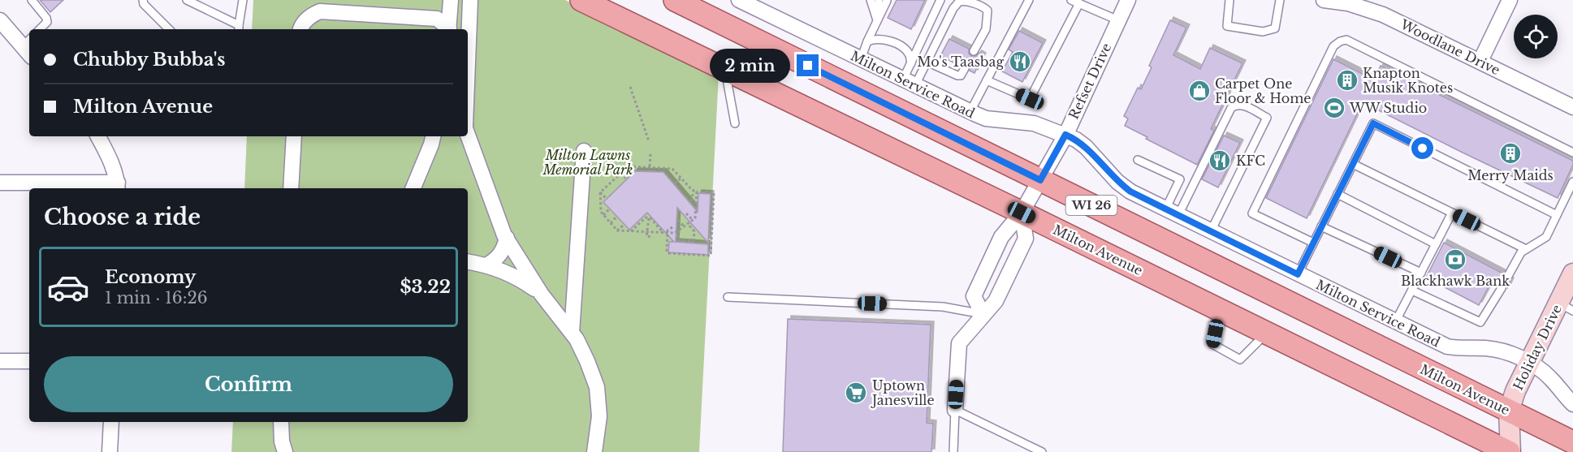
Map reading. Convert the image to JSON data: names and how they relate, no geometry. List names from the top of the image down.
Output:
{
  "streets": {
    "main road": ["WI 26", "Milton Avenue"],
    "street": [
      "Woodlane Drive",
      "Refset Drive",
      "Milton Service Road",
      "Holiday Drive"
    ]
  },
  "crossings": [
    ["Refset Drive", "Milton Service Road"],
    ["Refset Drive", "Milton Avenue"],
    ["Milton Service Road", "Holiday Drive"],
    ["Milton Avenue", "Holiday Drive"]
  ],
  "parks": ["Milton Lawns Memorial Park"],
  "places": {
    "restaurant": ["Mo's Taasbag", "KFC"],
    "building": ["Knapton Musik Knotes", "Merry Maids"],
    "shop": ["Carpet One Floor & Home"],
    "sports": ["WW Studio"],
    "bank": ["Blackhawk Bank"],
    "supermarket": ["Uptown Janesville"]
  },
  "page": {
    "banner": ["Chubby Bubba's", "Milton Avenue"],
    "bubble": "2 min",
    "heading": "Choose a ride",
    "list": [
      {
        "name": "Economy",
        "note": "1 min · 16:26",
        "value": "$3.22"
      }
    ],
    "buttons": "Confirm"
  }
}
